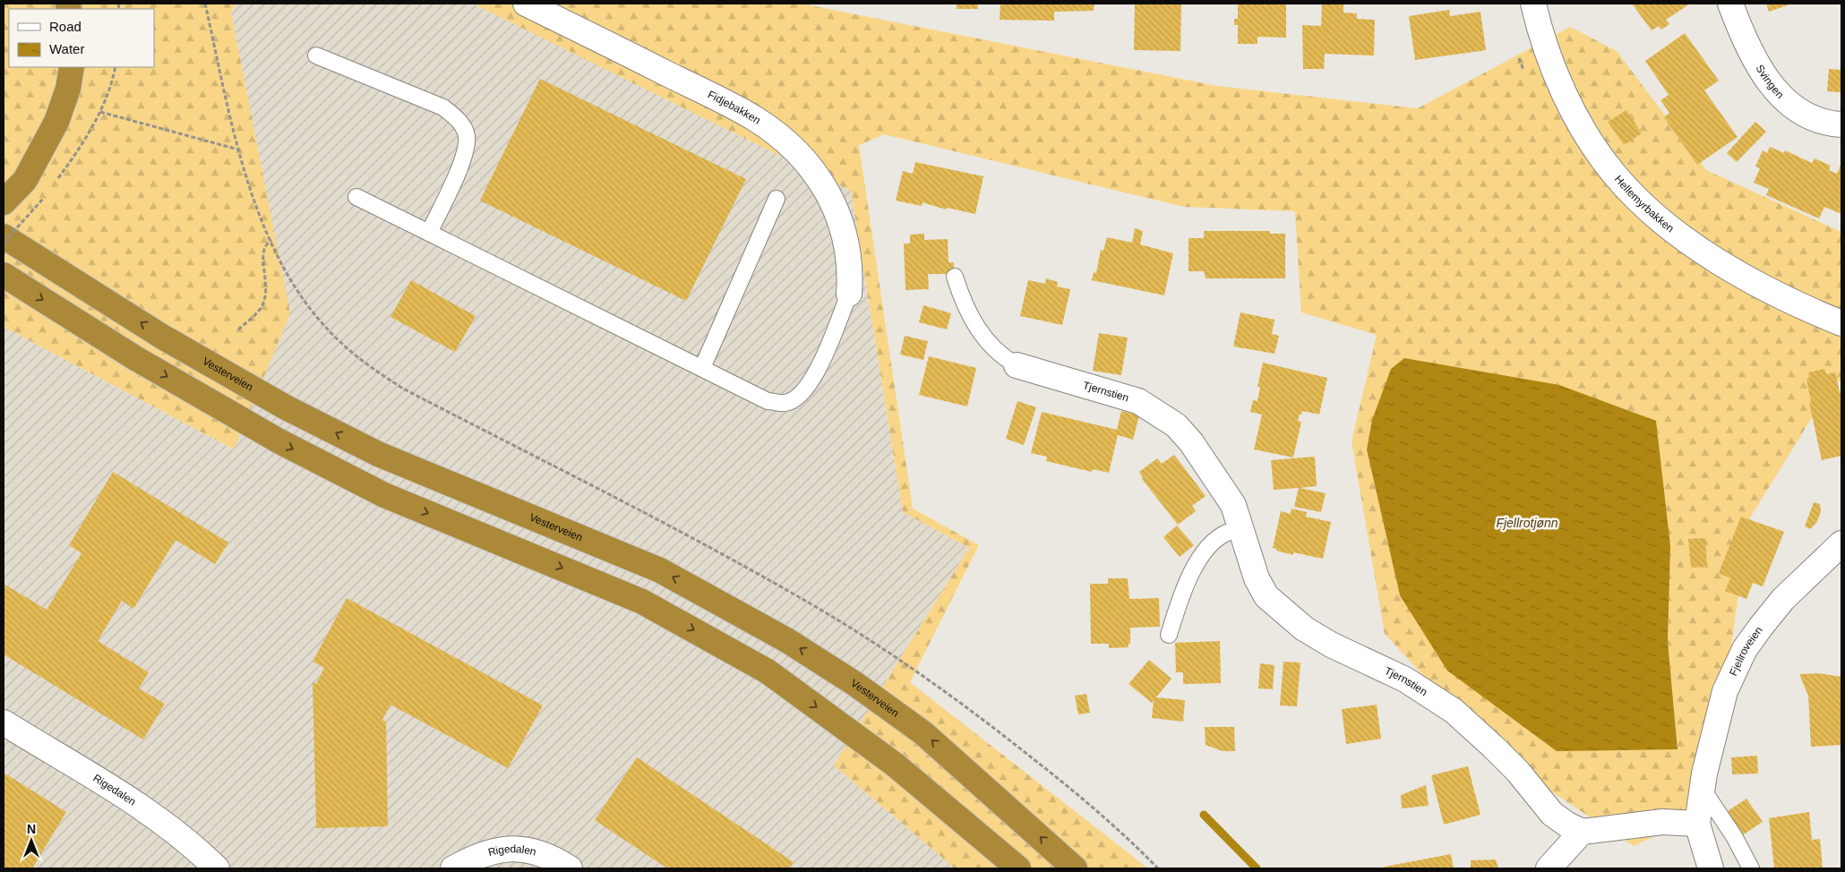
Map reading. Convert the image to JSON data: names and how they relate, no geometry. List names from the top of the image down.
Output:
{
  "streets": {
    "highway": ["Vesterveien"],
    "street": [
      "Svingen",
      "Fidjebakken",
      "Hellemyrbakken",
      "Tjernstien",
      "Fjellroveien",
      "Rigedalen"
    ]
  },
  "water": ["Fjellrotjønn"],
  "legend": ["Road", "Water"],
  "north": "top"
}
